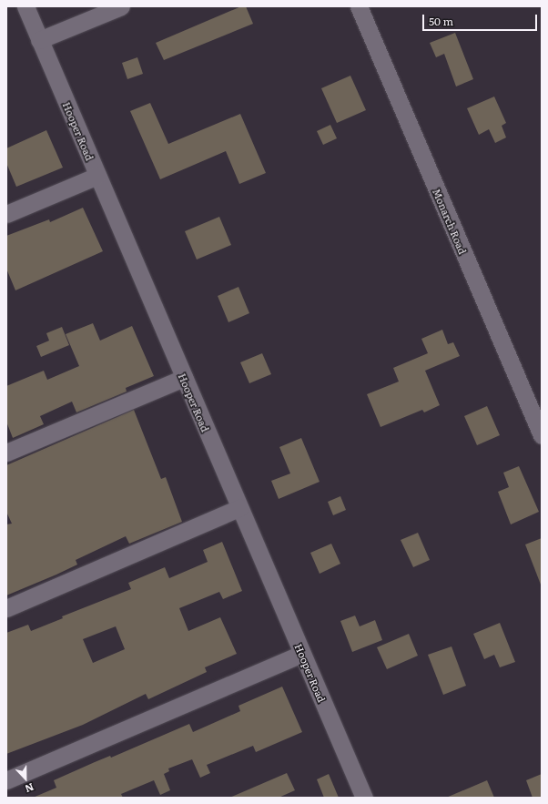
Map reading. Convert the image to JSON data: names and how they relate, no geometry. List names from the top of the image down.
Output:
{
  "streets": {
    "street": ["Hooper Road", "Monarch Road"]
  },
  "scale_bar": "50 m",
  "north": "bottom"
}
